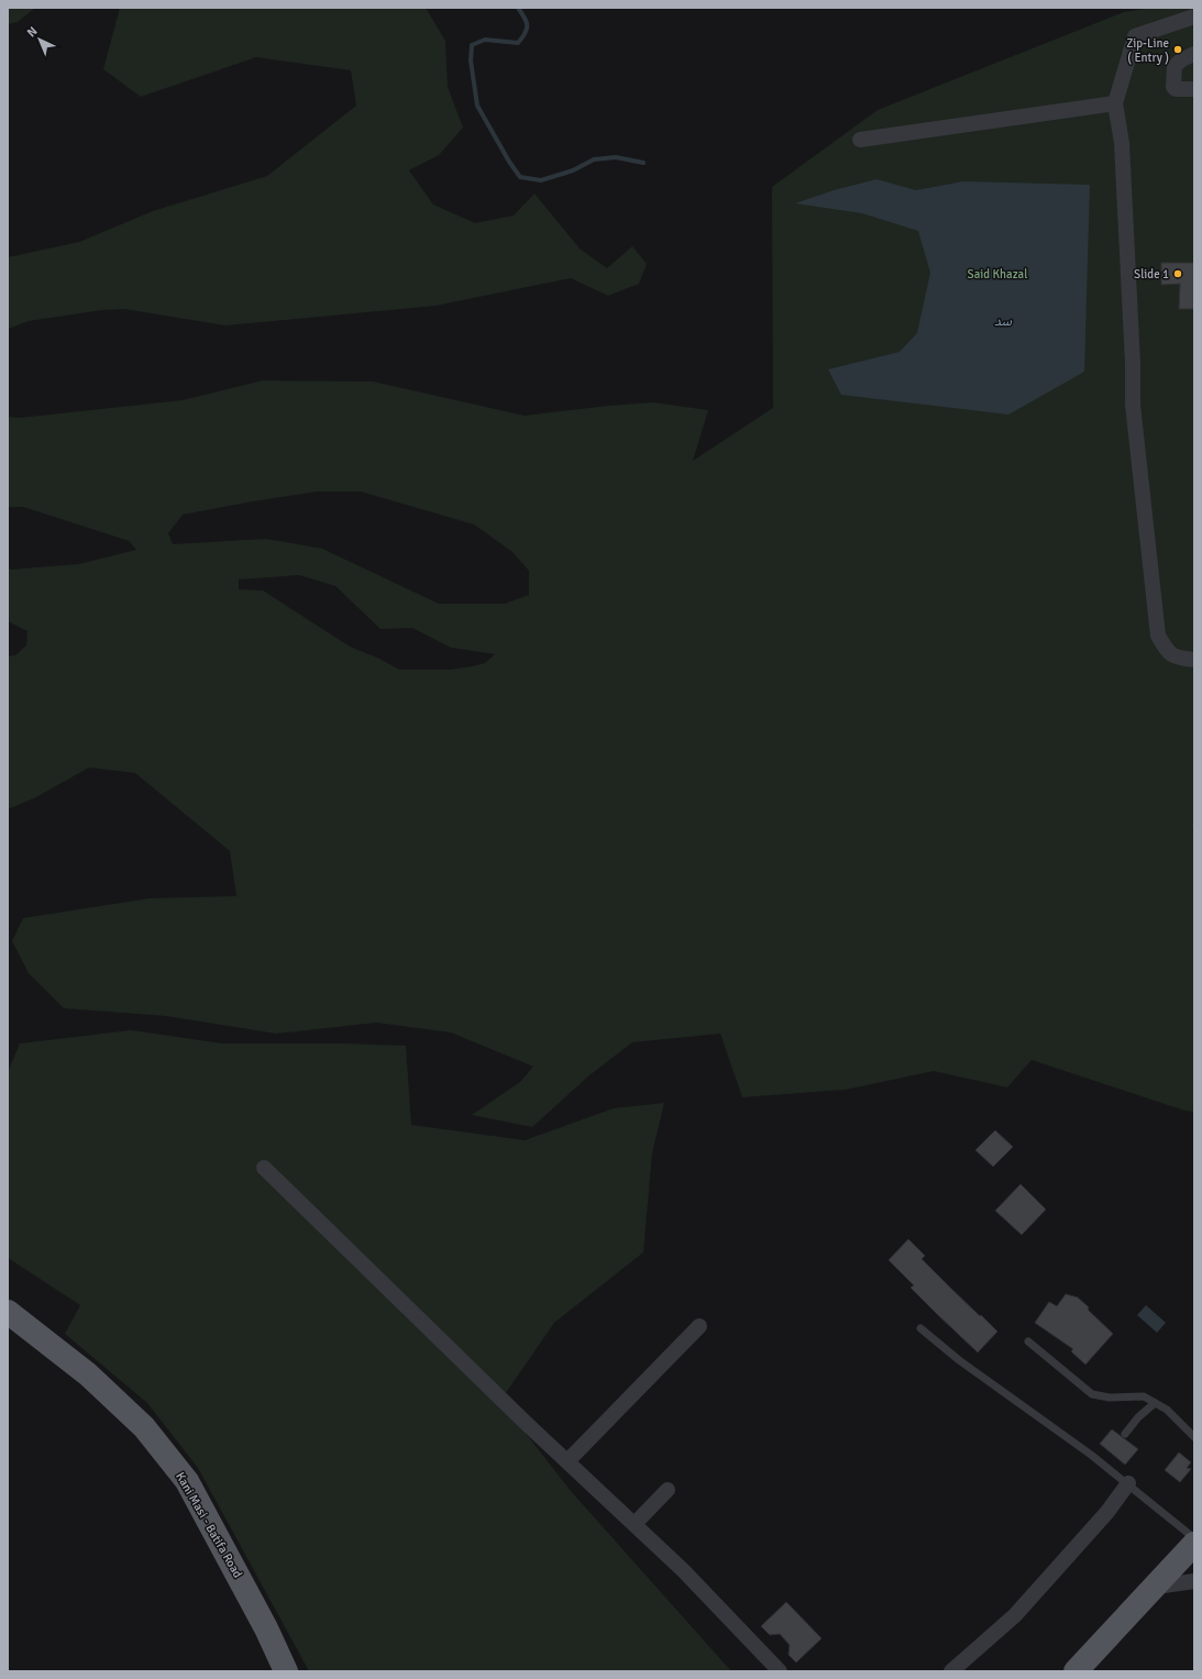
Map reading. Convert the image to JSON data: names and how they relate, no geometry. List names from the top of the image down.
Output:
{
  "streets": {
    "main road": ["Kani Masi - Batifa Road"]
  },
  "water": ["سد"],
  "parks": ["Said Khazal"],
  "places": ["Zip-Line ( Entry )", "Slide 1"],
  "north": "top left"
}
